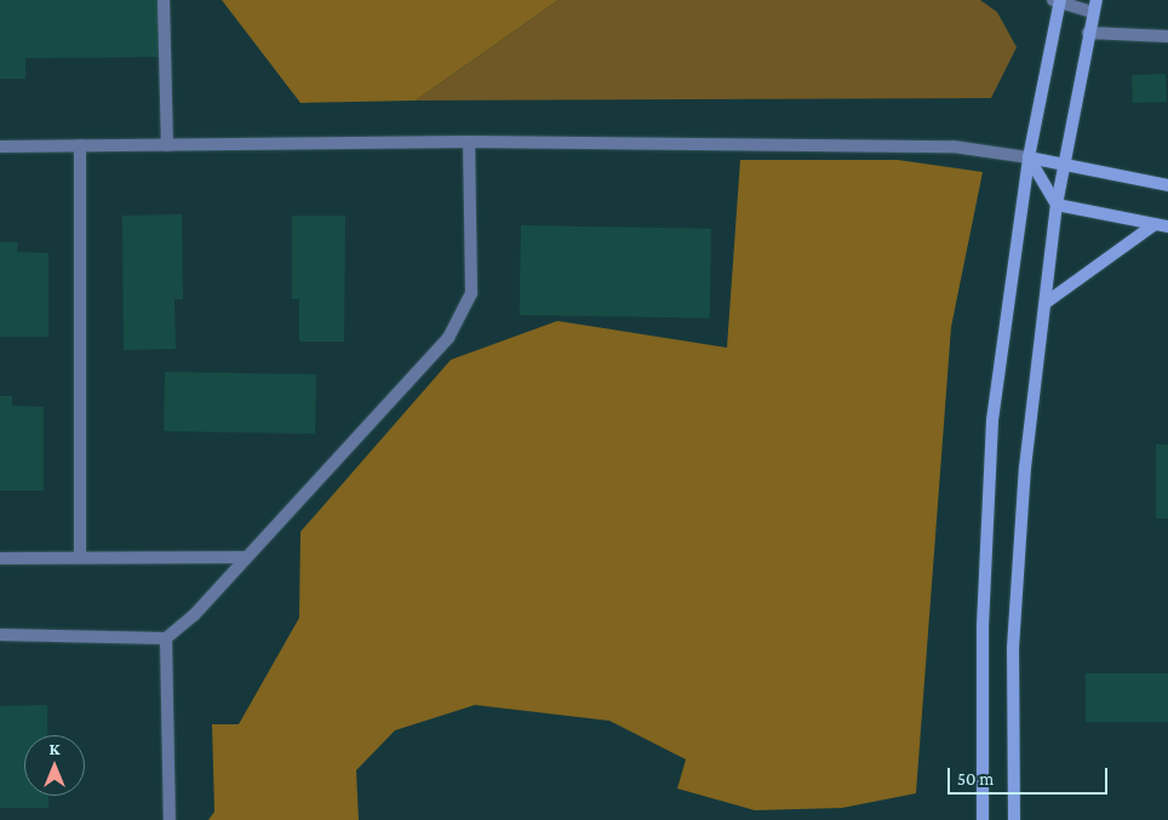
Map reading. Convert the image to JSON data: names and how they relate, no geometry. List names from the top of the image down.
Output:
{
  "scale_bar": "50 m",
  "north": "top"
}
